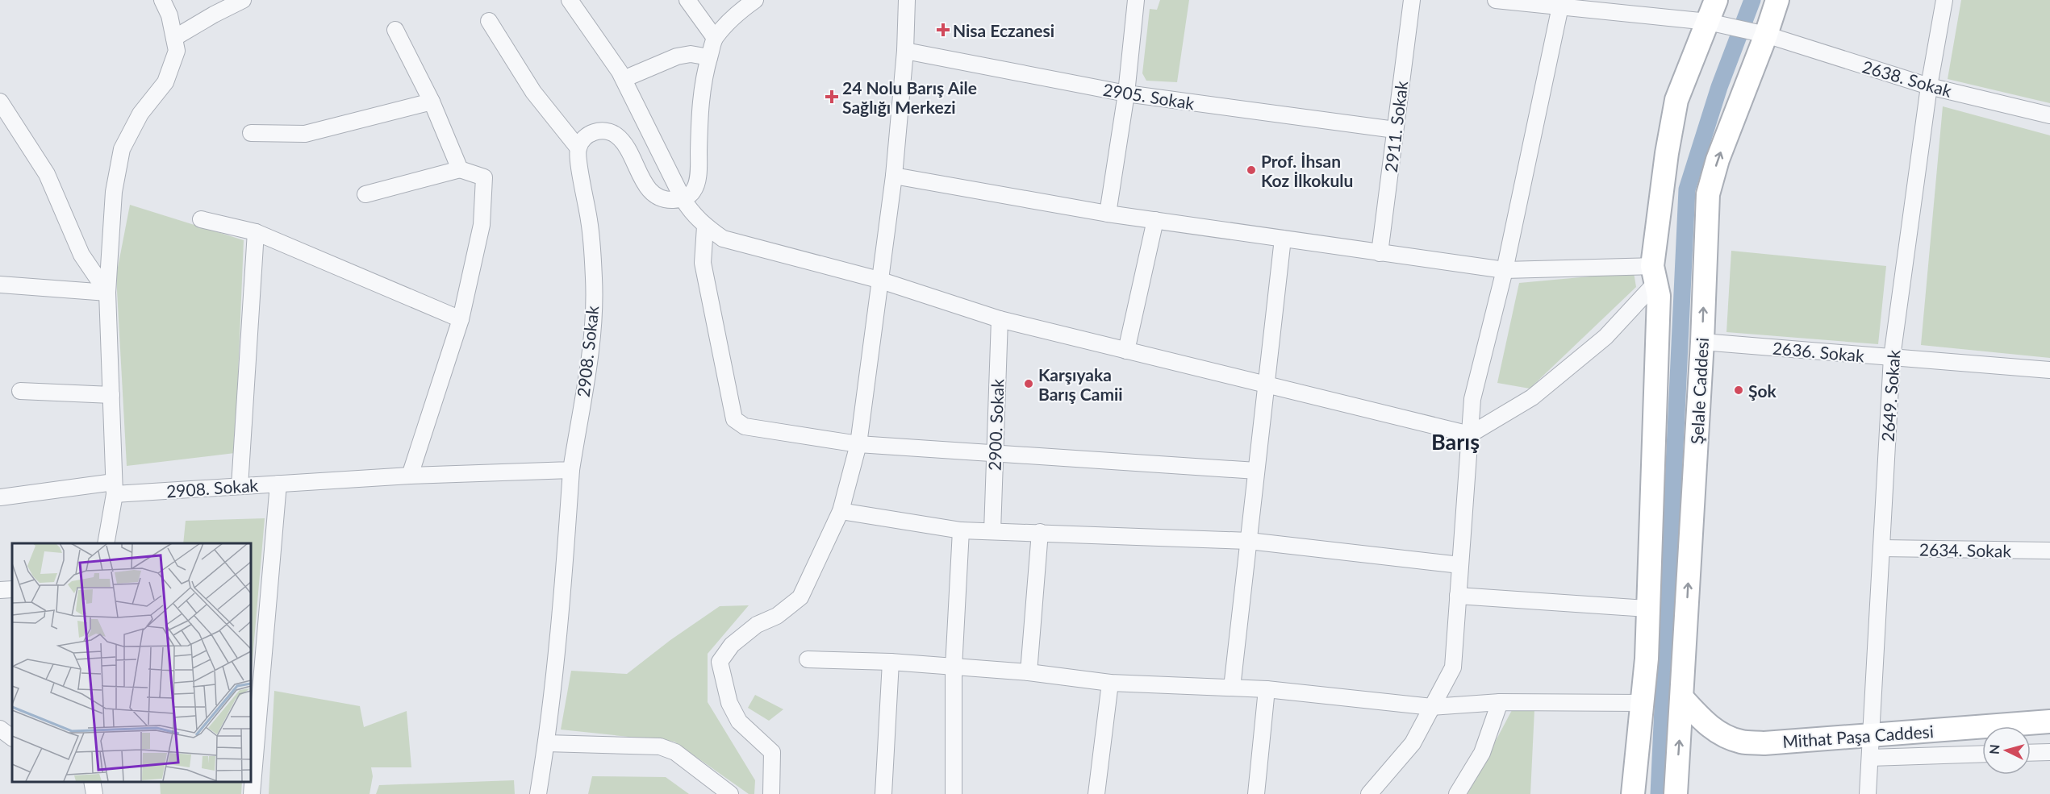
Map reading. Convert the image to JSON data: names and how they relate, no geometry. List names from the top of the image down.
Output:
{
  "streets": {
    "street": [
      "2638. Sokak",
      "2905. Sokak",
      "2911. Sokak",
      "2908. Sokak",
      "2636. Sokak",
      "Şelale Caddesi",
      "2649. Sokak",
      "2900. Sokak",
      "2634. Sokak",
      "Mithat Paşa Caddesi"
    ]
  },
  "crossings": [
    ["2638. Sokak", "Şelale Caddesi"],
    ["2638. Sokak", "2649. Sokak"],
    ["2905. Sokak", "2911. Sokak"],
    ["2636. Sokak", "Şelale Caddesi"],
    ["2636. Sokak", "2649. Sokak"],
    ["Şelale Caddesi", "Mithat Paşa Caddesi"],
    ["2649. Sokak", "2634. Sokak"],
    ["2649. Sokak", "Mithat Paşa Caddesi"]
  ],
  "districts": ["Barış"],
  "places": {
    "health": ["Nisa Eczanesi", "24 Nolu Barış Aile Sağlığı Merkezi"],
    "other": ["Prof. İhsan Koz İlkokulu", "Karşıyaka Barış Camii", "Şok"]
  },
  "north": "left"
}
